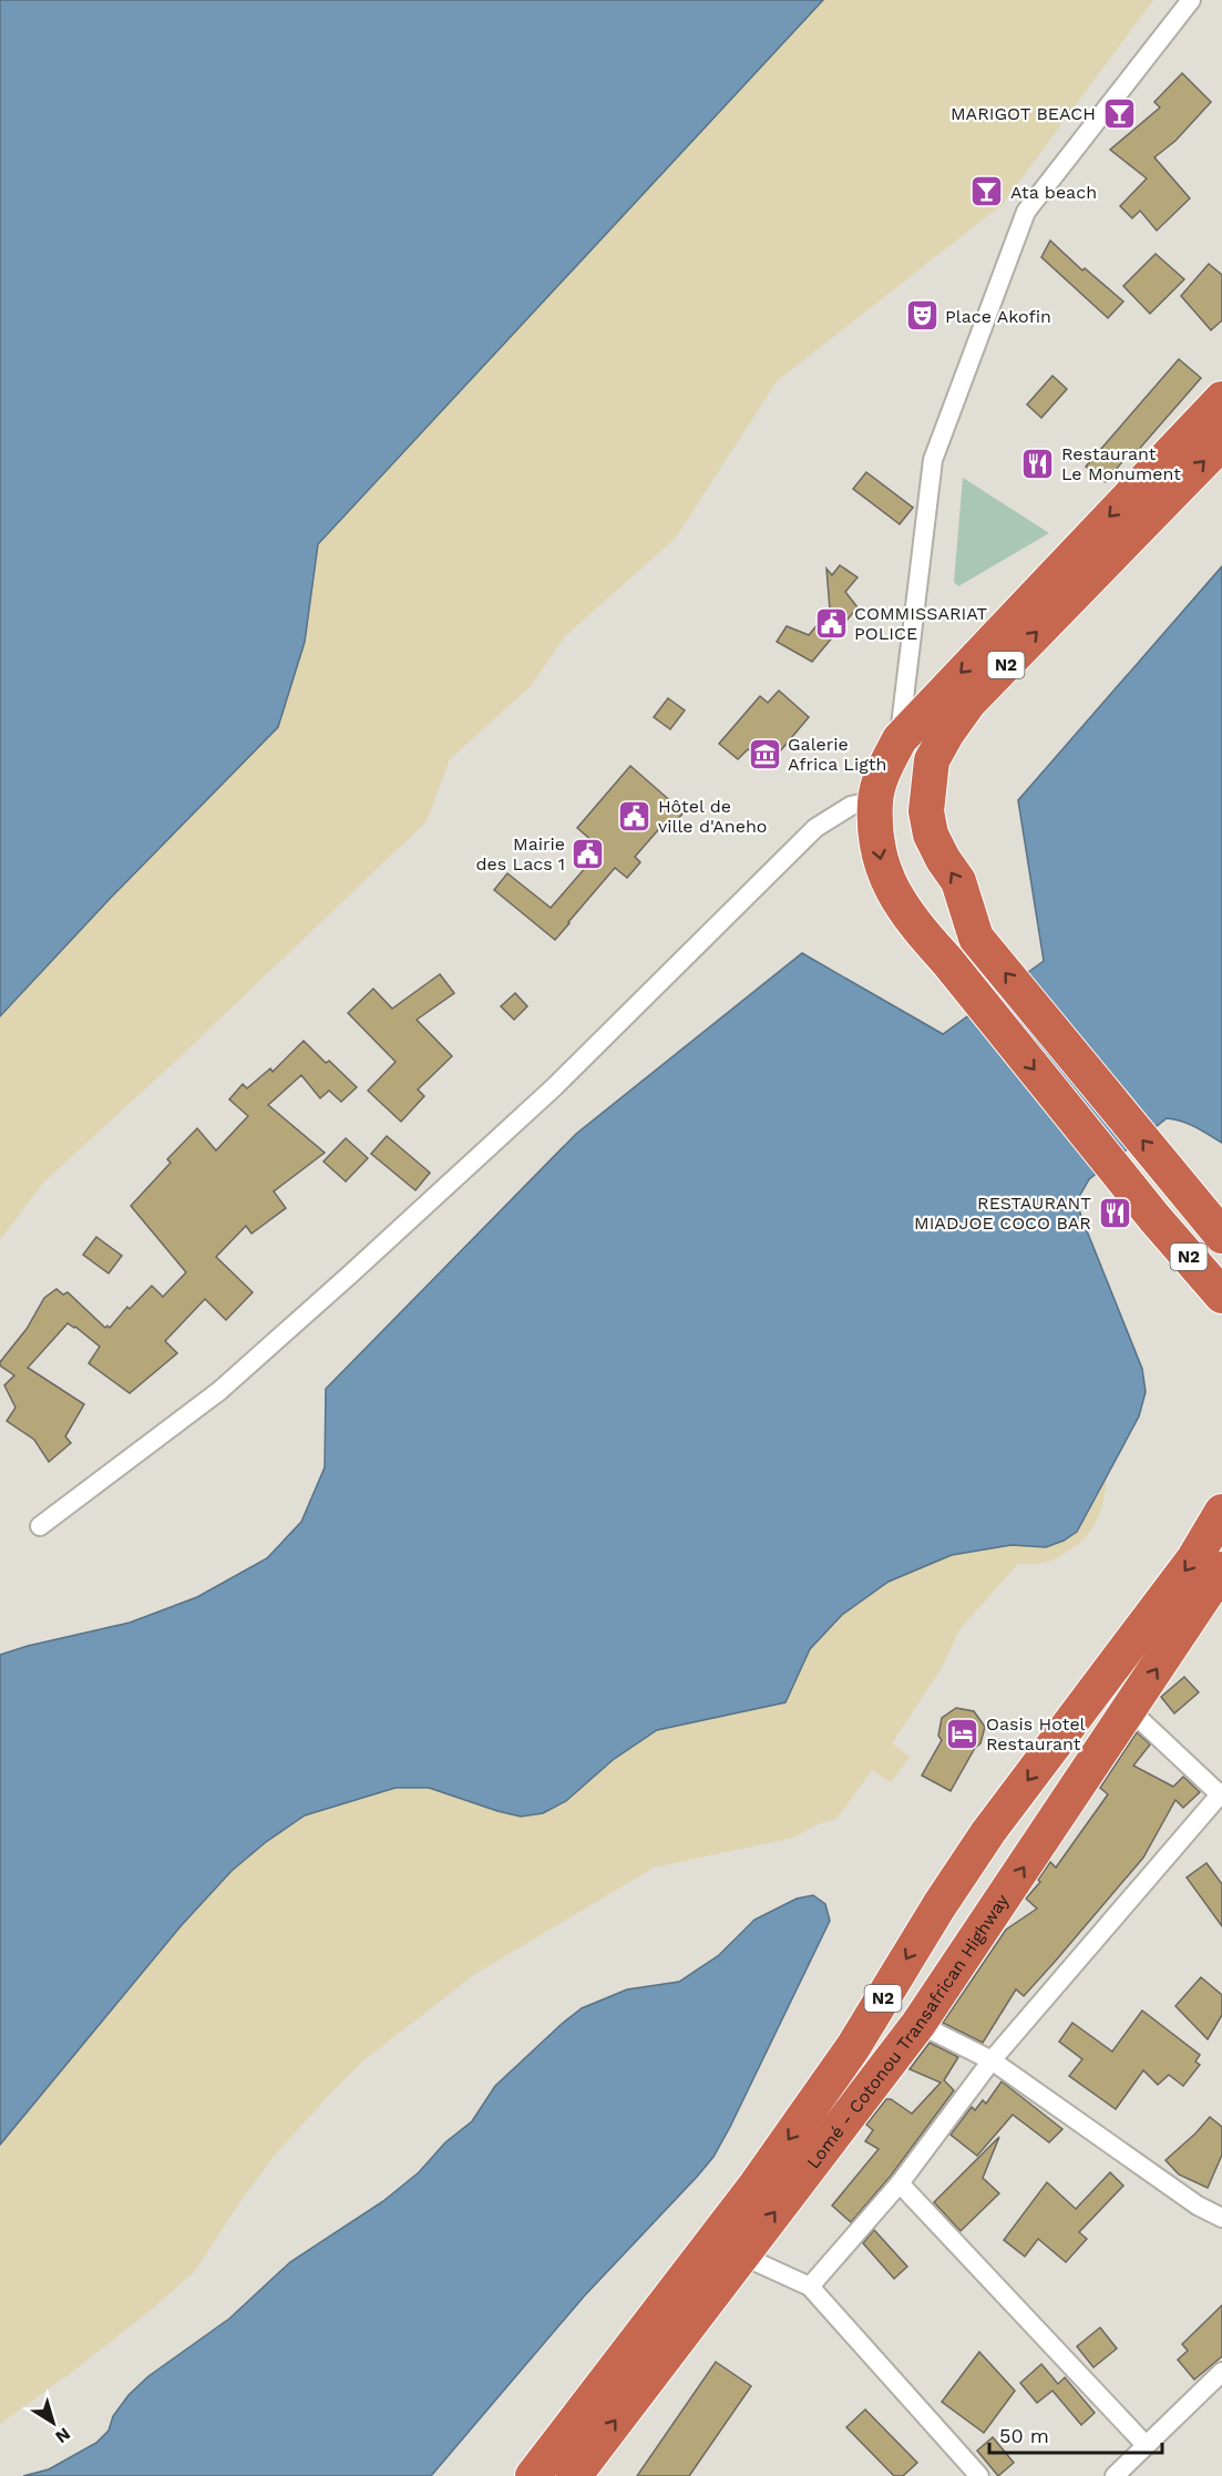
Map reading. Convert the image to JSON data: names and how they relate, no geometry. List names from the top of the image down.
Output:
{
  "streets": {
    "highway": ["N2", "Lomé - Cotonou Transafrican Highway"]
  },
  "crossings": [
    ["N2", "Lomé - Cotonou Transafrican Highway"]
  ],
  "places": {
    "bar": ["MARIGOT BEACH", "Ata beach"],
    "theatre": ["Place Akofin"],
    "restaurant": ["Restaurant Le Monument", "RESTAURANT MIADJOE COCO BAR"],
    "public building": ["COMMISSARIAT POLICE", "Hôtel de ville d'Aneho", "Mairie des Lacs 1"],
    "museum": ["Galerie Africa Ligth"],
    "hotel": ["Oasis Hotel Restaurant"]
  },
  "scale_bar": "50 m",
  "north": "bottom right"
}
